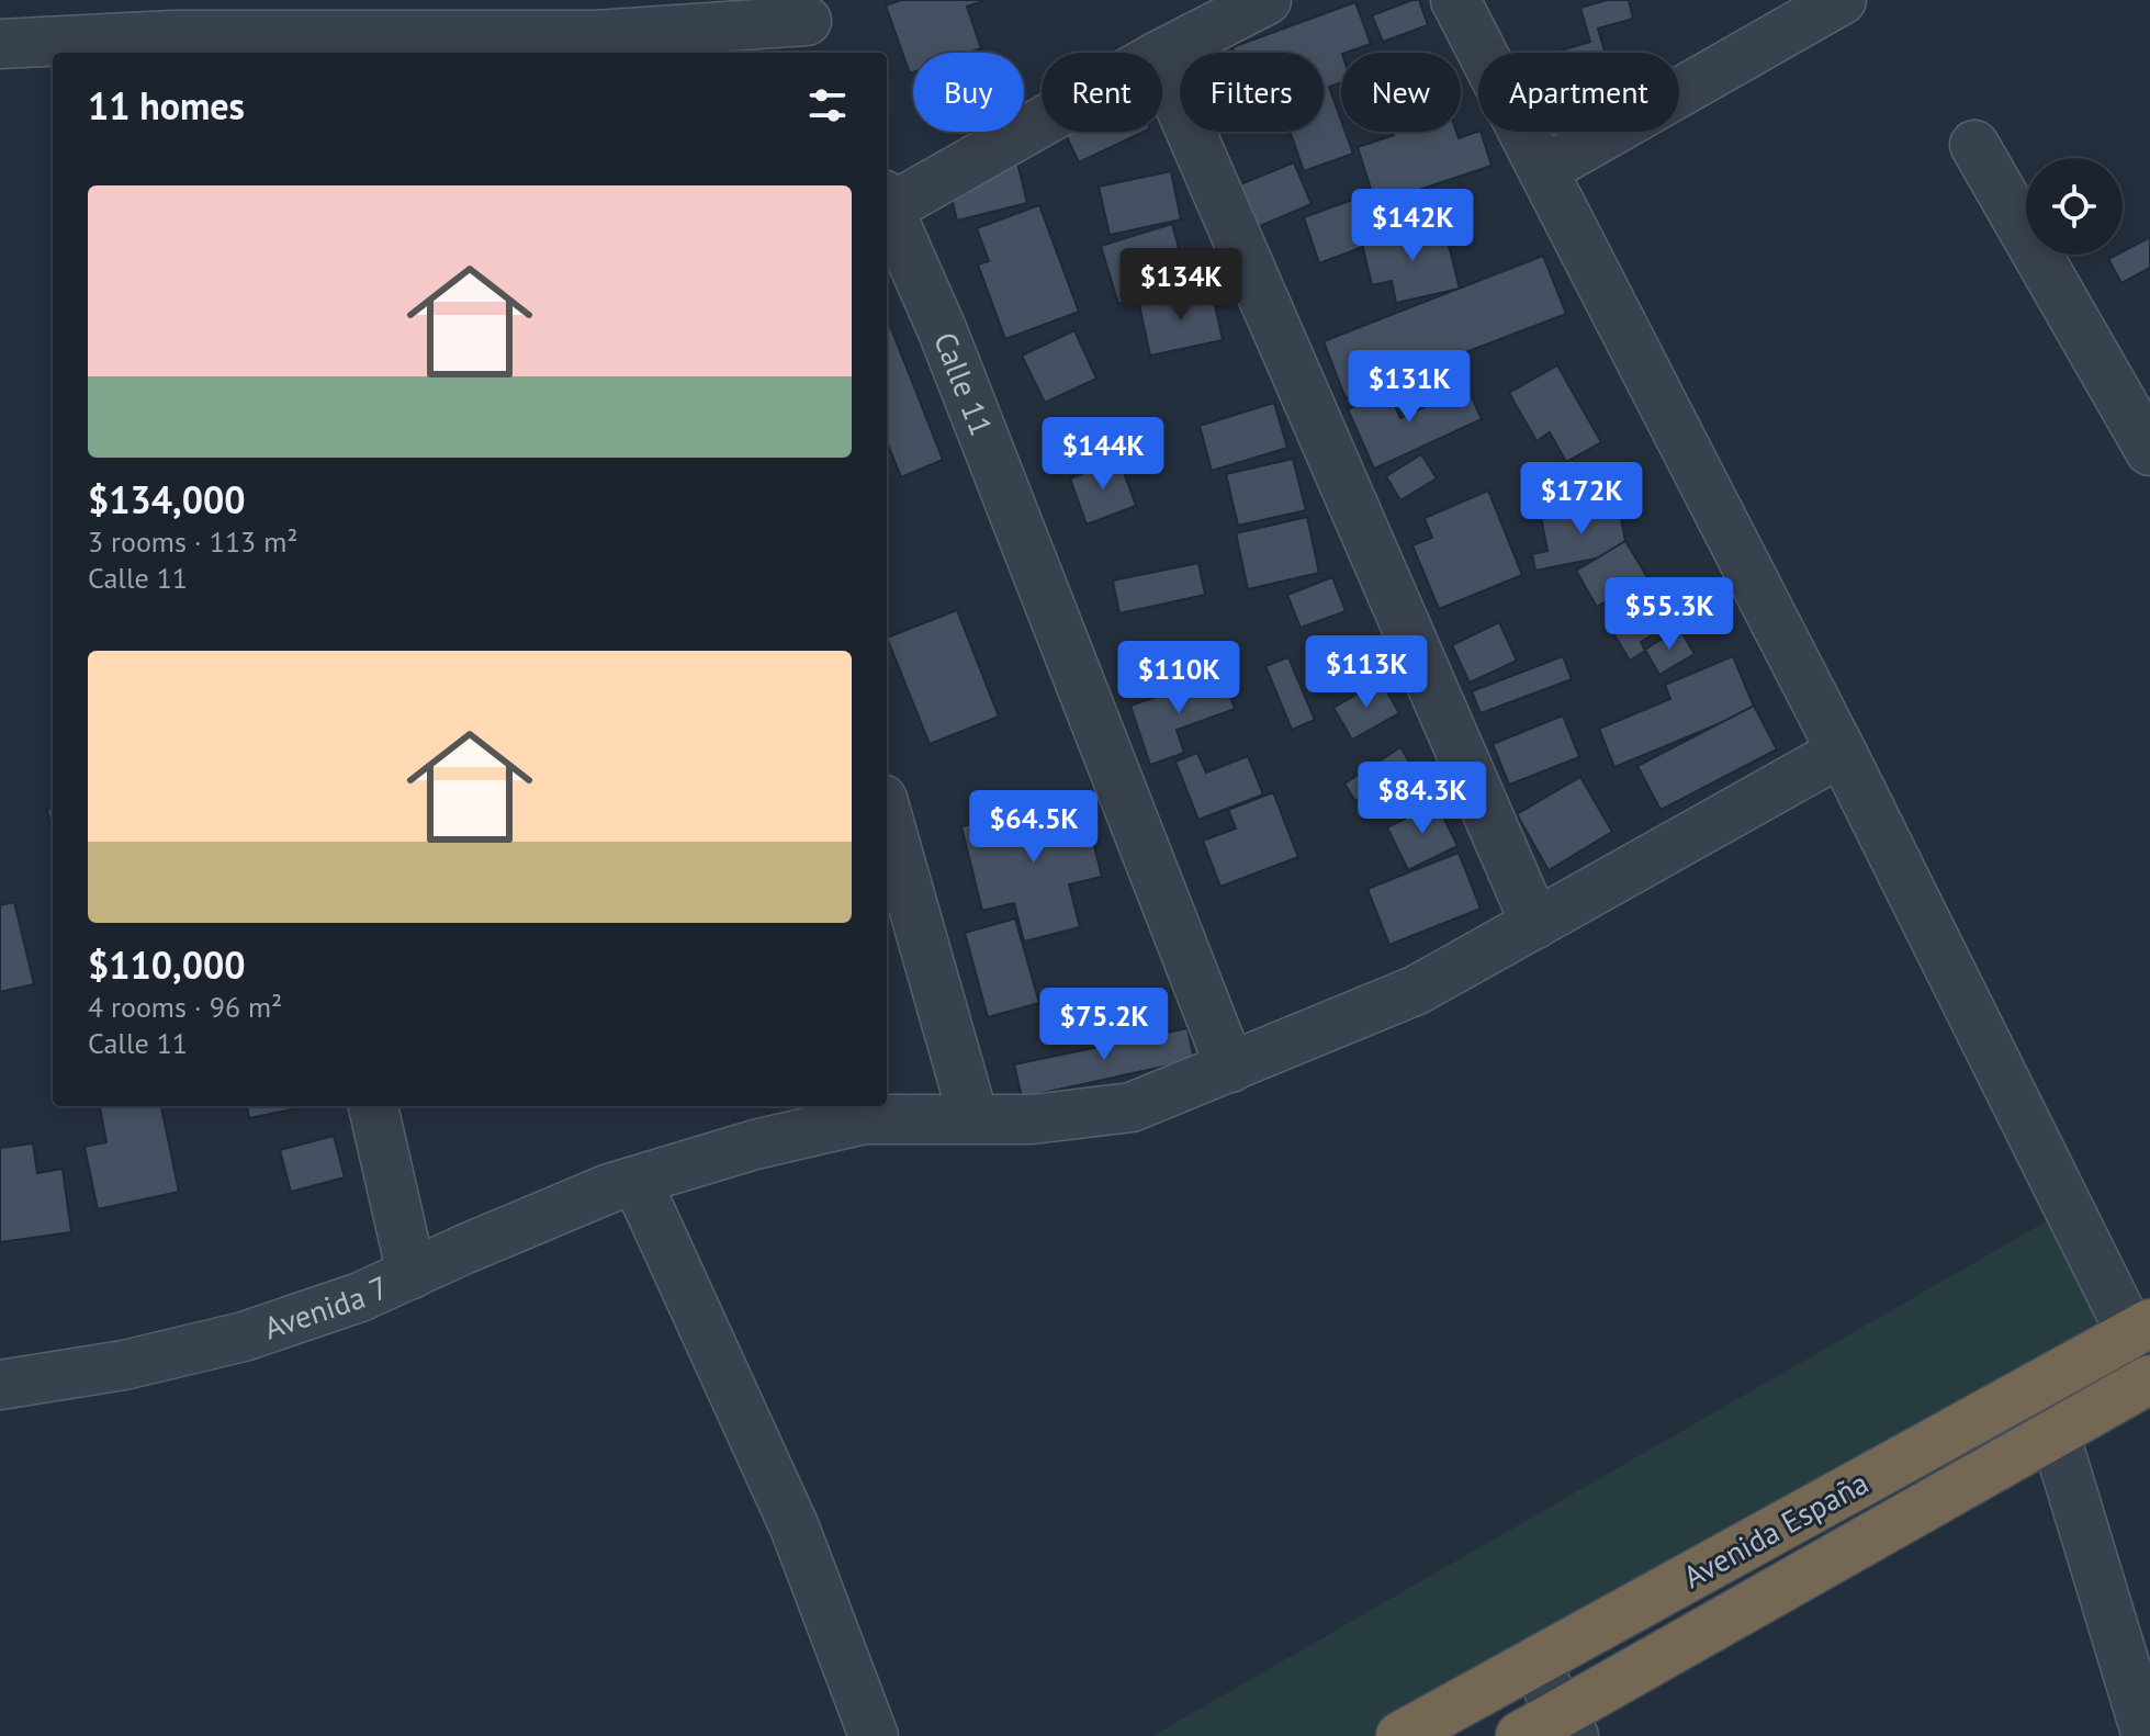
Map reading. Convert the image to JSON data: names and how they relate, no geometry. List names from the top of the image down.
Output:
{
  "streets": {
    "highway": ["Avenida España"],
    "street": ["Calle 11", "Avenida 7"]
  },
  "crossings": [
    ["Calle 11", "Avenida 7"]
  ],
  "page": {
    "chip": [
      "Buy",
      "Rent",
      "Filters",
      "New",
      "Apartment"
    ],
    "heading": "11 homes",
    "list": [
      {
        "name": "$134,000",
        "note": "3 rooms · 113 m² · Calle 11"
      },
      {
        "name": "$110,000",
        "note": "4 rooms · 96 m² · Calle 11"
      }
    ],
    "price": [
      "$142K",
      "$134K",
      "$131K",
      "$144K",
      "$172K",
      "$55.3K",
      "$113K",
      "$110K",
      "$84.3K",
      "$64.5K",
      "$75.2K"
    ]
  }
}
